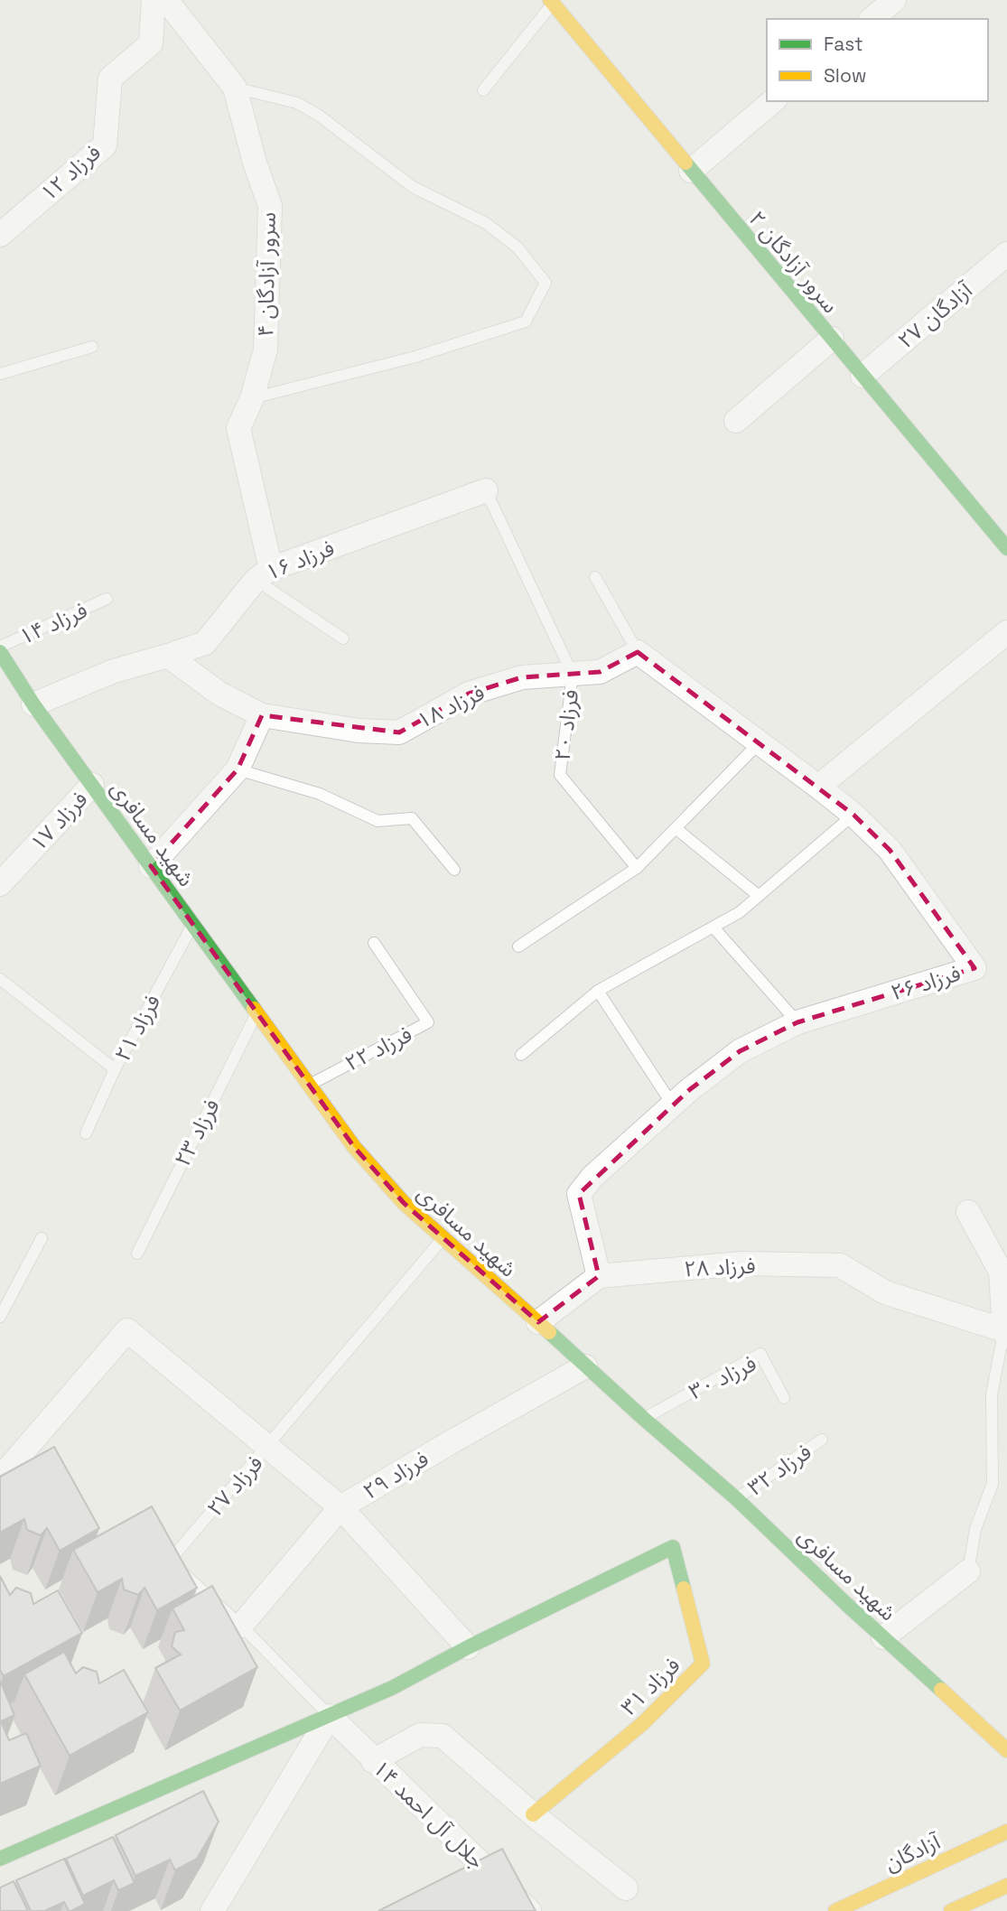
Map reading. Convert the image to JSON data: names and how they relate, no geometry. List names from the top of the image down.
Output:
{
  "streets": {
    "street": [
      "فرزاد ۱۲",
      "سرور آزادگان ۲",
      "سرور آزادگان ۴",
      "آزادگان ۲۷",
      "فرزاد ۱۶",
      "فرزاد ۱۸",
      "فرزاد ۱۷",
      "شهید مسافری",
      "فرزاد ۲۶",
      "فرزاد ۲۸",
      "فرزاد ۲۹",
      "فرزاد ۳۱",
      "جلال آل احمد ۱۴",
      "آزادگان"
    ],
    "lane": [
      "فرزاد ۱۴",
      "فرزاد ۲۰",
      "فرزاد ۲۱",
      "فرزاد ۲۲",
      "فرزاد ۲۳",
      "فرزاد ۳۰",
      "فرزاد ۳۲",
      "فرزاد ۲۷"
    ]
  },
  "crossings": [
    ["سرور آزادگان ۲", "آزادگان ۲۷"],
    ["سرور آزادگان ۴", "فرزاد ۱۶"],
    ["فرزاد ۱۶", "فرزاد ۱۸"],
    ["فرزاد ۱۶", "شهید مسافری"],
    ["فرزاد ۱۸", "فرزاد ۲۰"],
    ["فرزاد ۱۷", "شهید مسافری"],
    ["شهید مسافری", "فرزاد ۲۱"],
    ["شهید مسافری", "فرزاد ۲۲"],
    ["شهید مسافری", "فرزاد ۲۳"],
    ["شهید مسافری", "فرزاد ۳۰"],
    ["شهید مسافری", "فرزاد ۳۲"],
    ["شهید مسافری", "فرزاد ۲۹"],
    ["شهید مسافری", "فرزاد ۲۷"],
    ["فرزاد ۲۶", "فرزاد ۲۸"],
    ["فرزاد ۲۹", "فرزاد ۲۷"],
    ["فرزاد ۲۷", "جلال آل احمد ۱۴"]
  ],
  "legend": ["Fast", "Slow"]
}
